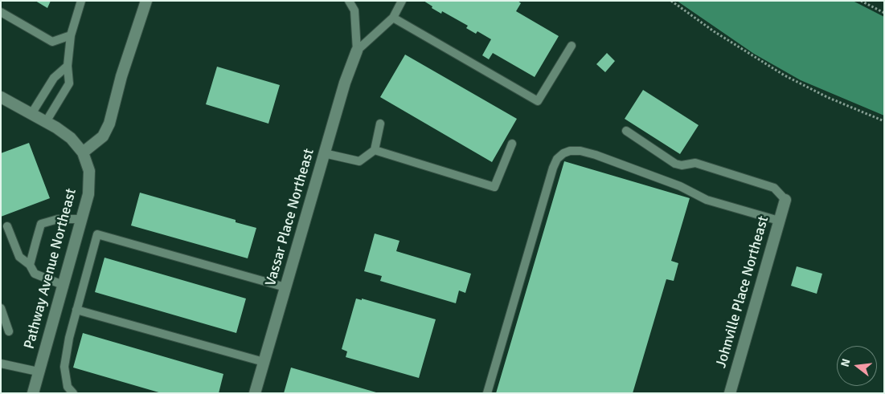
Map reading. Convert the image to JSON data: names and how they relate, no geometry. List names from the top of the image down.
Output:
{
  "streets": {
    "street": ["Vassar Place Northeast", "Pathway Avenue Northeast", "Johnville Place Northeast"]
  },
  "north": "left"
}
